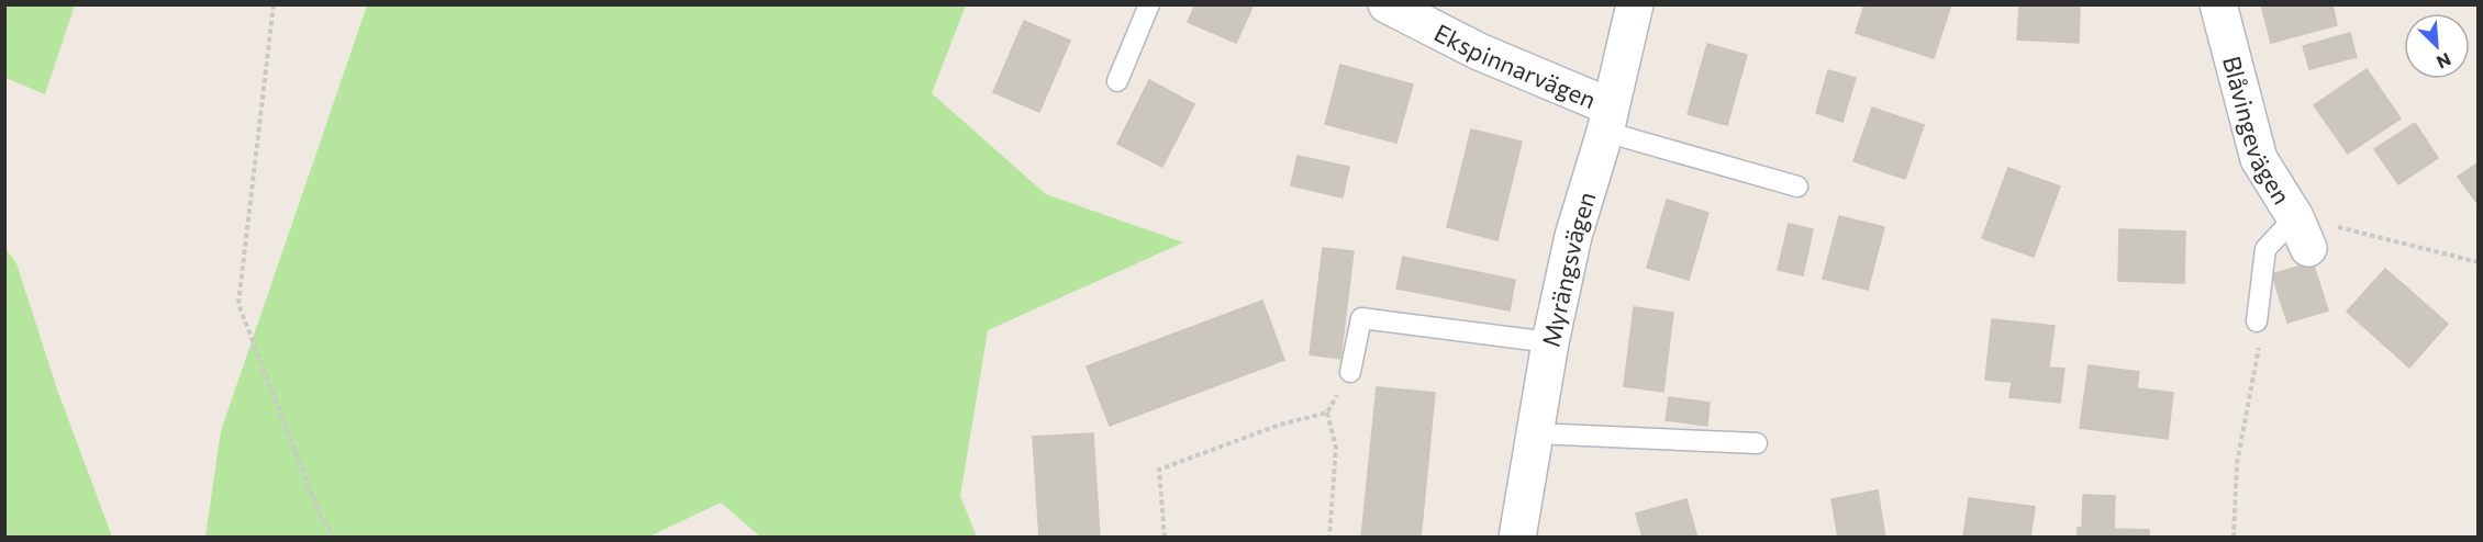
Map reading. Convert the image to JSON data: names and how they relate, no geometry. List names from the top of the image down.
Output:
{
  "streets": {
    "street": ["Ekspinnarvägen", "Blåvingevägen", "Myrängsvägen"]
  },
  "crossings": [
    ["Ekspinnarvägen", "Myrängsvägen"]
  ],
  "north": "bottom right"
}
